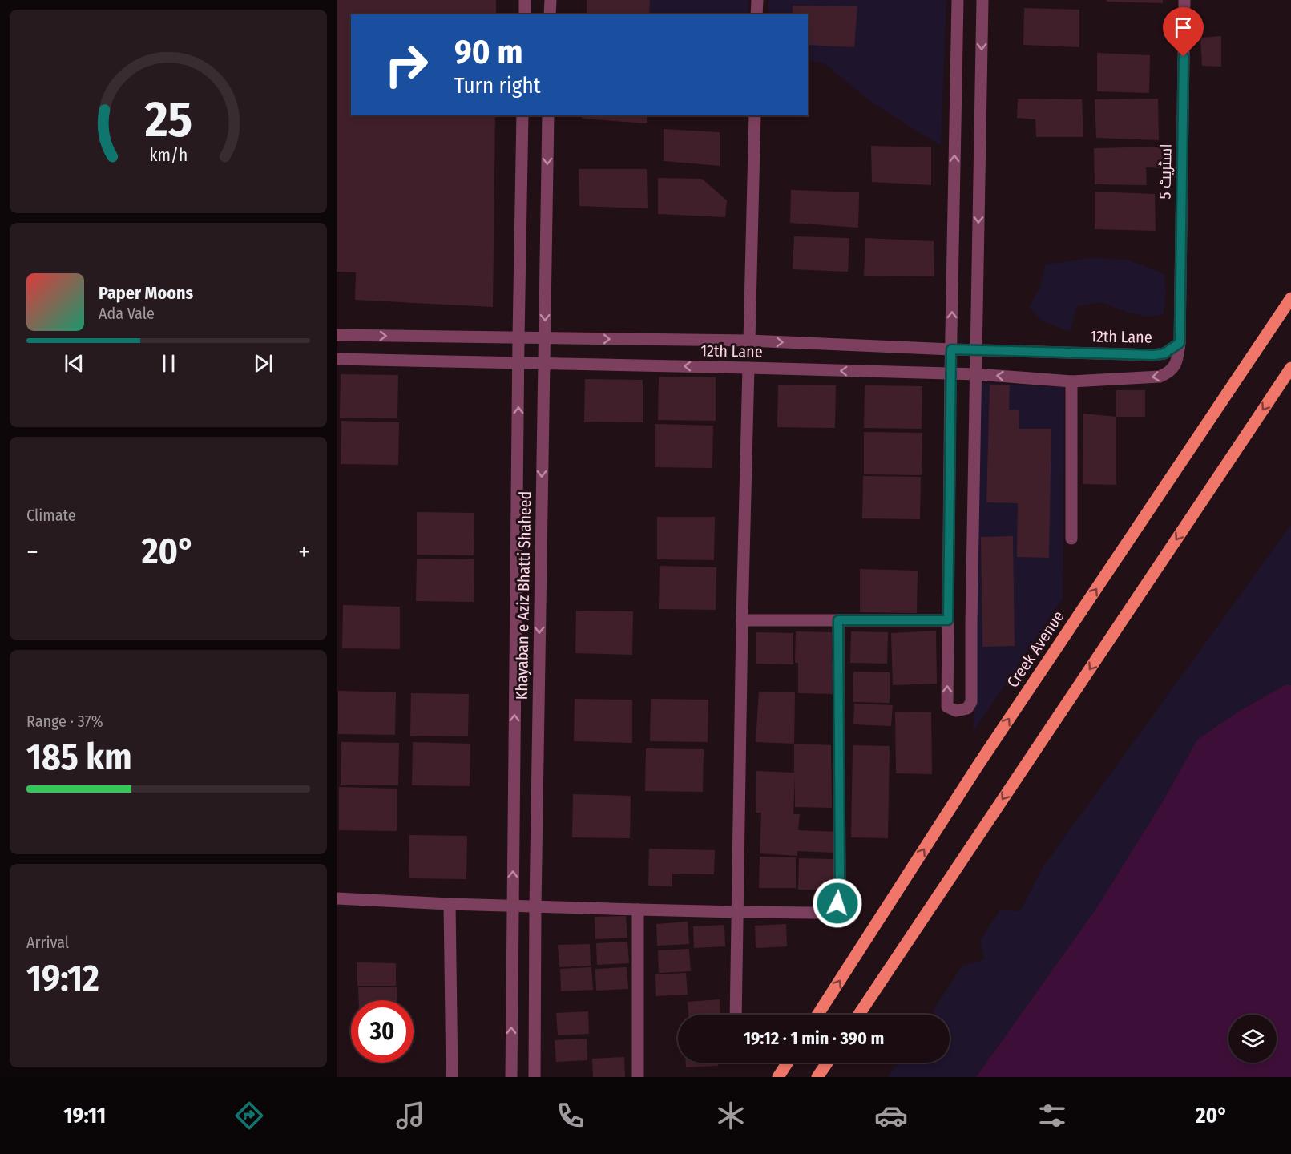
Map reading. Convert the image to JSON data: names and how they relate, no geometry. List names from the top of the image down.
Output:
{
  "streets": {
    "main road": ["Creek Avenue"],
    "street": ["اسٹریٹ 5", "12th Lane", "Khayaban e Aziz Bhatti Shaheed"]
  },
  "crossings": [
    ["اسٹریٹ 5", "12th Lane"],
    ["12th Lane", "Khayaban e Aziz Bhatti Shaheed"]
  ],
  "page": {
    "turn": ["90 m", "Turn right"],
    "song": ["Paper Moons", "Ada Vale"],
    "tile": [
      "Climate",
      ["Range · 37%", "185 km"],
      ["Arrival", "19:12"]
    ],
    "heat": ["−", "20°", "+"],
    "limit": "30",
    "trip": "19:12 · 1 min · 390 m",
    "tabs": ["19:11", "20°"],
    "gauge": ["25", "km/h"]
  }
}
